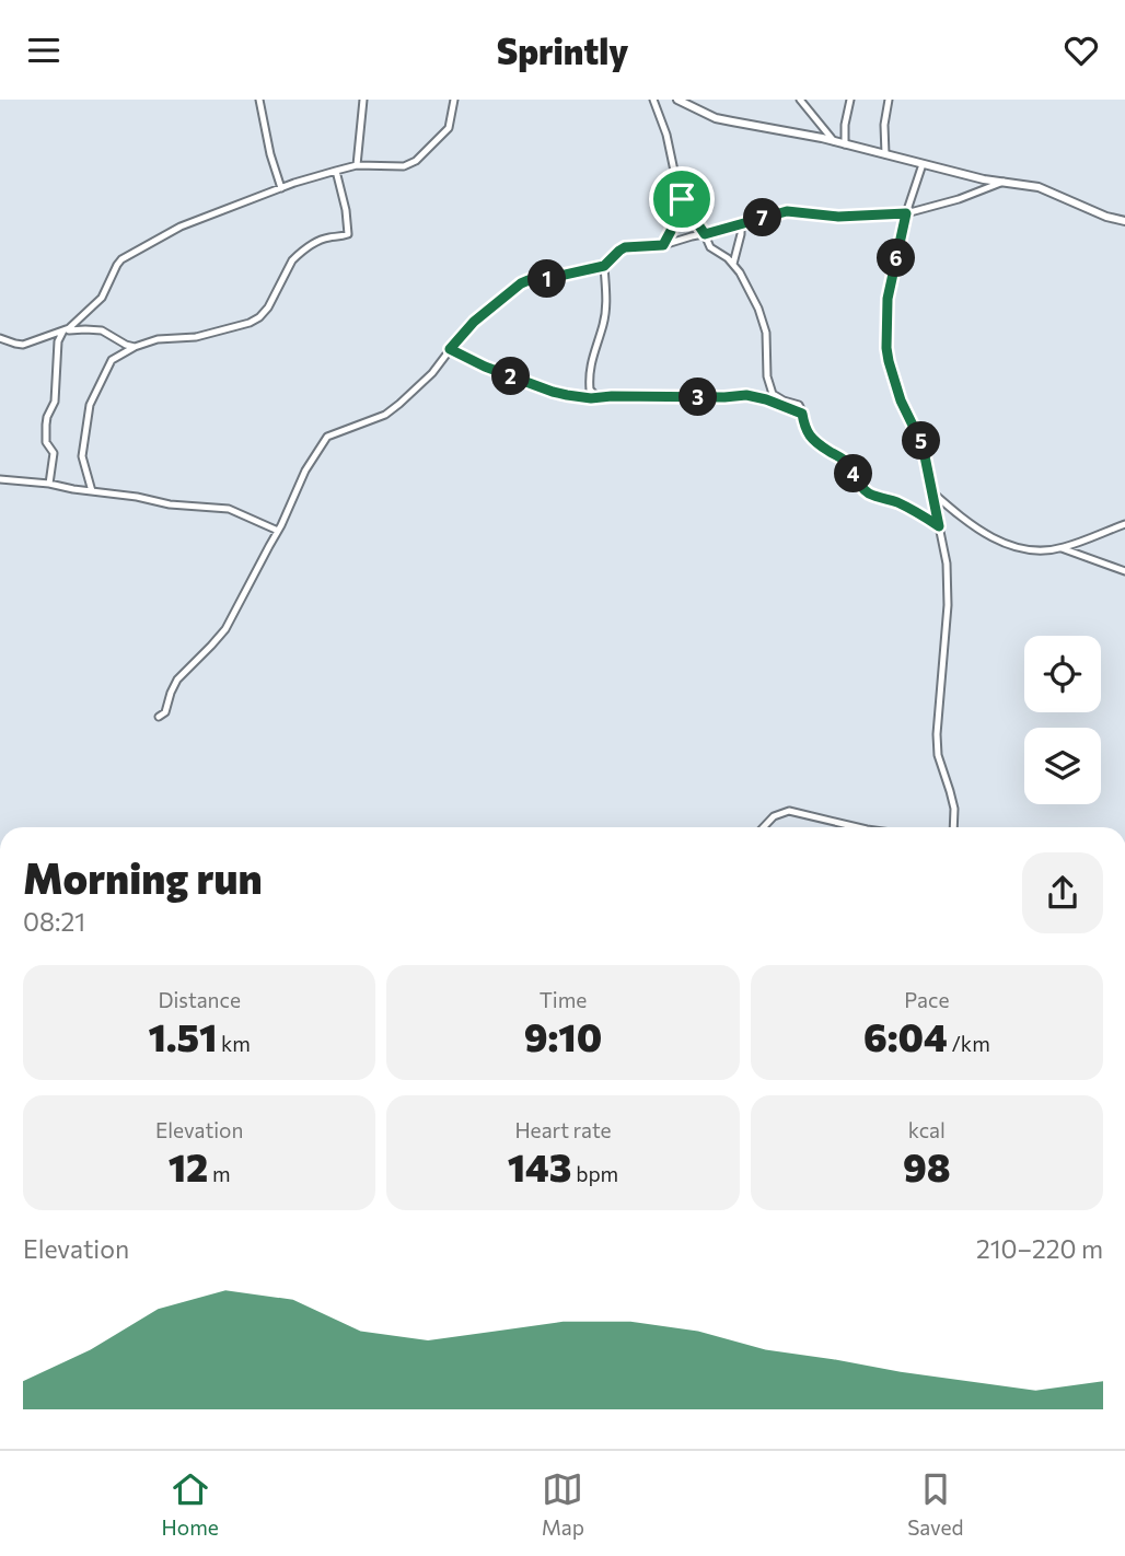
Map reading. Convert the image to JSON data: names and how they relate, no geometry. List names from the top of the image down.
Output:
{
  "page": {
    "header": "Sprintly",
    "pins": [
      "7",
      "6",
      "1",
      "2",
      "3",
      "5",
      "4"
    ],
    "heading": ["Morning run", "08:21"],
    "stats": [
      ["Distance", "1.51 km"],
      ["Time", "9:10"],
      ["Pace", "6:04 /km"],
      ["Elevation", "12 m"],
      ["Heart rate", "143 bpm"],
      ["kcal", "98"]
    ],
    "chart": ["Elevation", "210–220 m"],
    "tabs": ["Home", "Map", "Saved"]
  }
}
